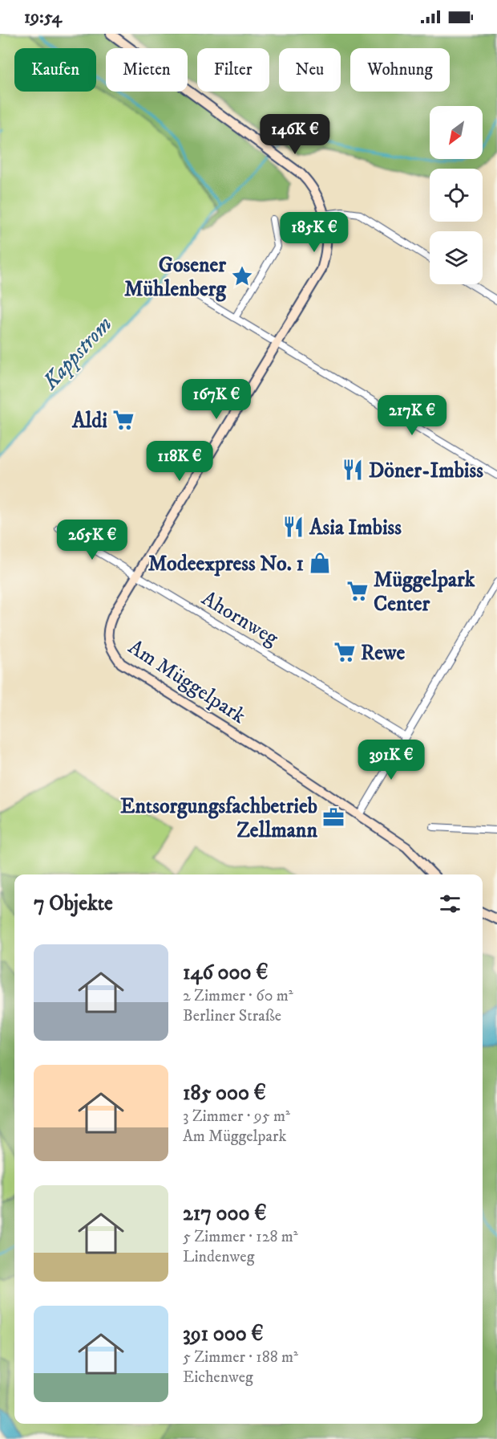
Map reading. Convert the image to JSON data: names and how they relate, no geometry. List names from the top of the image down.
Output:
{
  "streets": {
    "main road": ["Am Müggelpark"],
    "street": ["Ahornweg"]
  },
  "crossings": [
    ["Ahornweg", "Am Müggelpark"]
  ],
  "water": ["Kappstrom"],
  "places": {
    "place": ["Gosener Mühlenberg"],
    "supermarket": ["Aldi", "Müggelpark Center", "Rewe"],
    "restaurant": ["Döner-Imbiss", "Asia Imbiss"],
    "shop": ["Modeexpress No. 1"],
    "office": ["Entsorgungsfachbetrieb Zellmann"]
  },
  "north": "bottom left",
  "page": {
    "status": "19:54",
    "chip": [
      "Kaufen",
      "Mieten",
      "Filter",
      "Neu",
      "Wohnung"
    ],
    "price": [
      "146K €",
      "185K €",
      "167K €",
      "217K €",
      "118K €",
      "265K €",
      "391K €"
    ],
    "heading": "7 Objekte",
    "list": [
      {
        "name": "146 000 €",
        "note": "2 Zimmer · 60 m² · Berliner Straße"
      },
      {
        "name": "185 000 €",
        "note": "3 Zimmer · 95 m² · Am Müggelpark"
      },
      {
        "name": "217 000 €",
        "note": "5 Zimmer · 128 m² · Lindenweg"
      },
      {
        "name": "391 000 €",
        "note": "5 Zimmer · 188 m² · Eichenweg"
      }
    ]
  }
}
